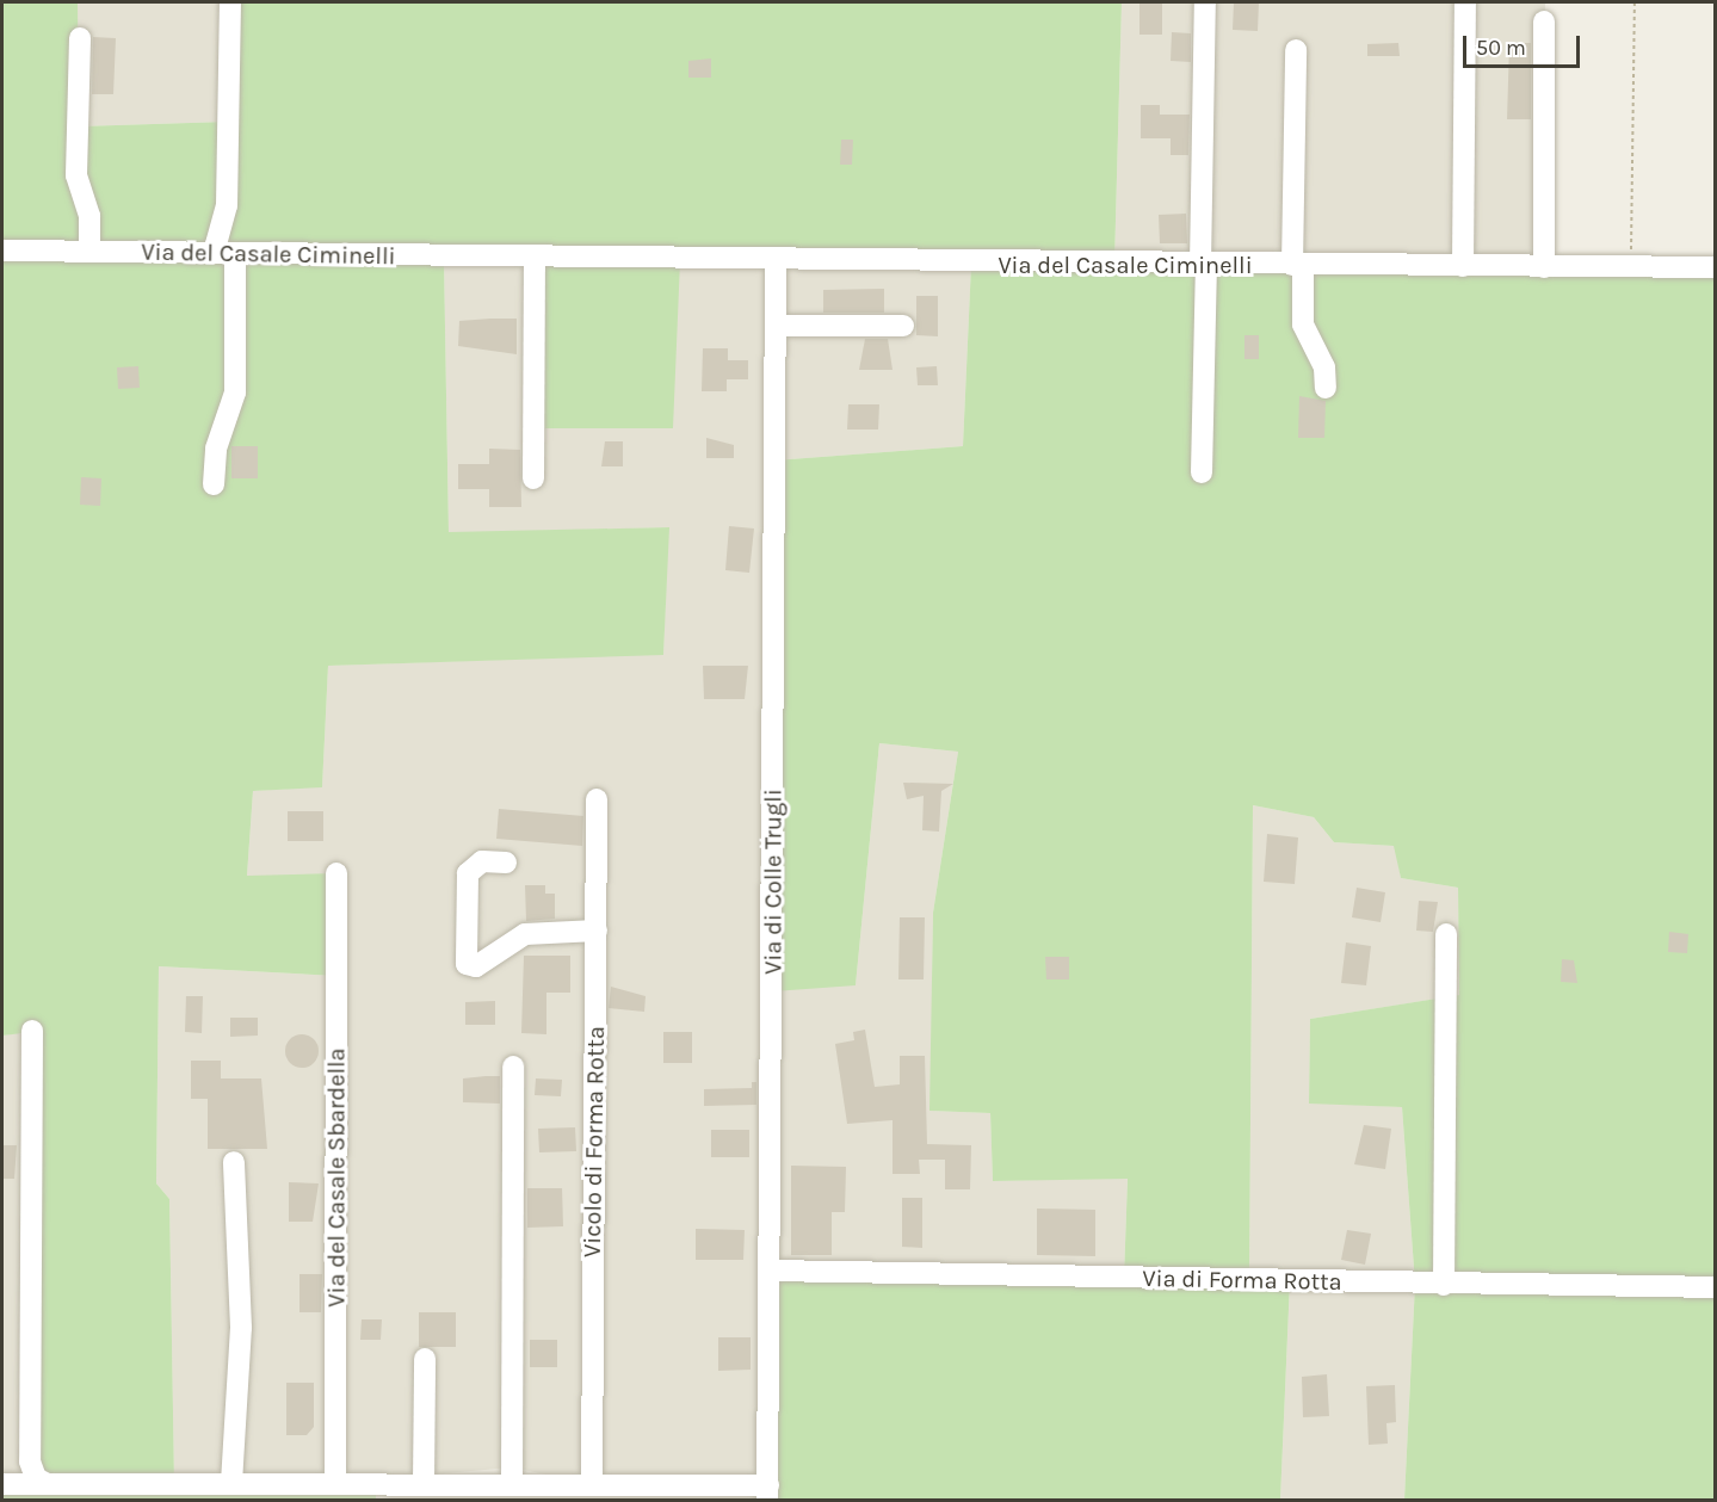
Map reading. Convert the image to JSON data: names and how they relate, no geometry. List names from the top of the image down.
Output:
{
  "streets": {
    "street": [
      "Via del Casale Ciminelli",
      "Via di Colle Trugli",
      "Vicolo di Forma Rotta",
      "Via del Casale Sbardella",
      "Via di Forma Rotta"
    ]
  },
  "crossings": [
    ["Via del Casale Ciminelli", "Via di Colle Trugli"],
    ["Via di Colle Trugli", "Via di Forma Rotta"]
  ],
  "scale_bar": "50 m"
}
